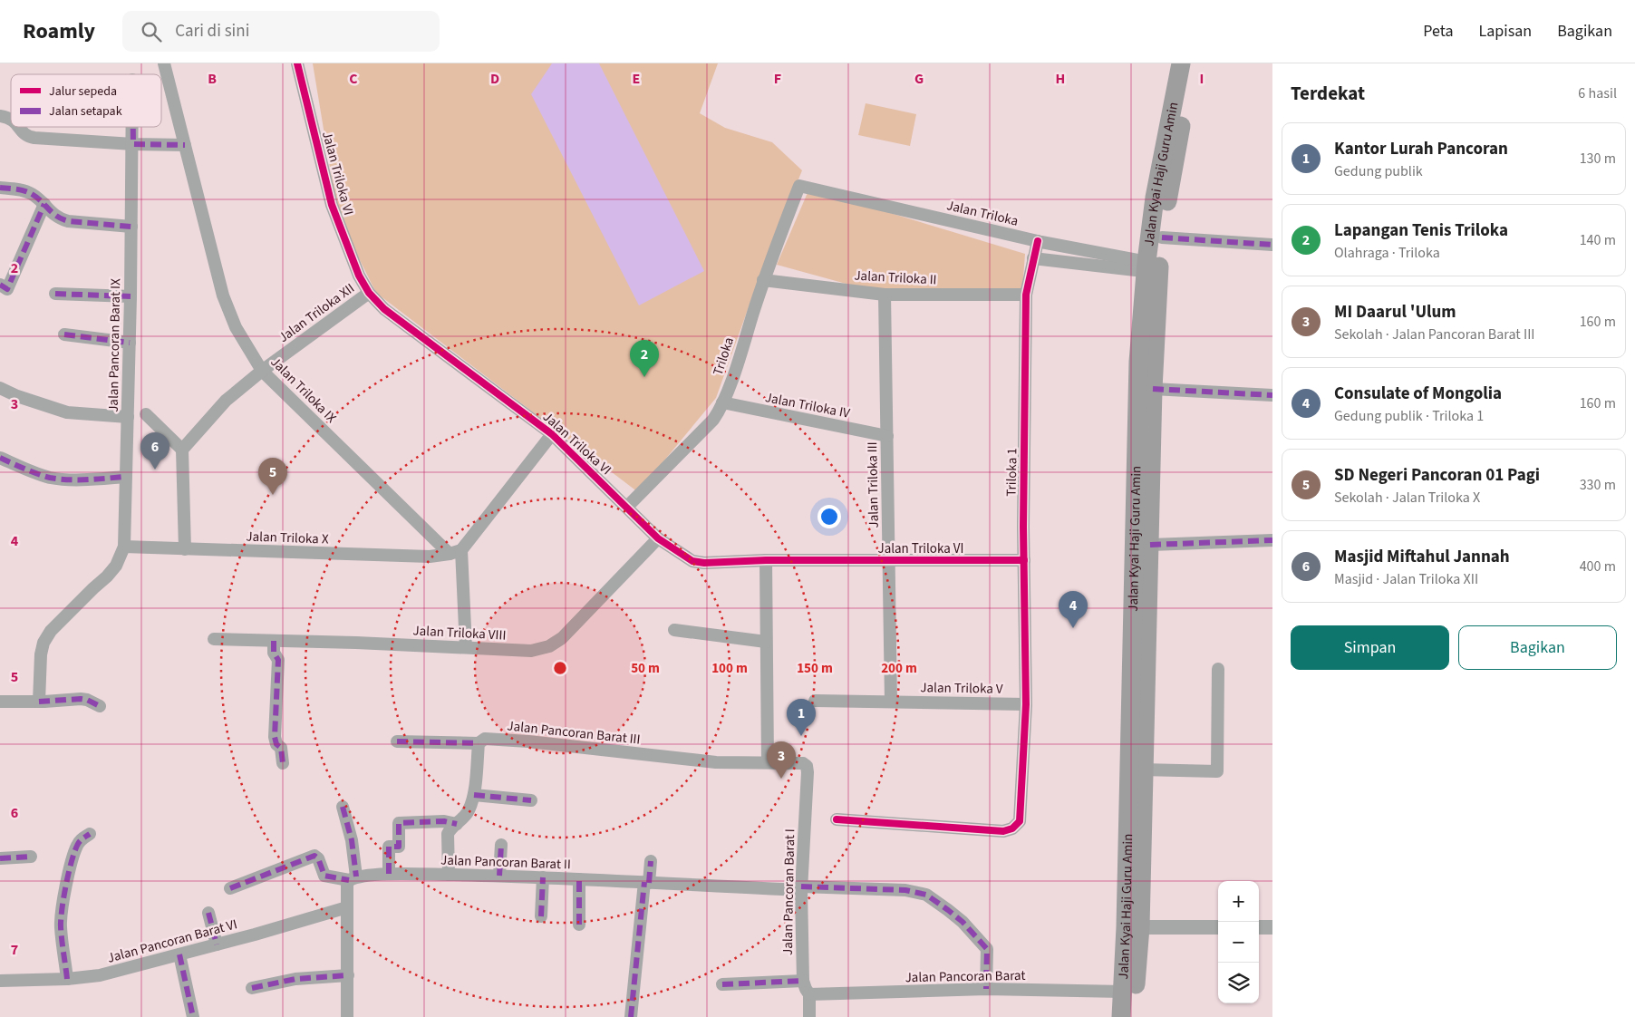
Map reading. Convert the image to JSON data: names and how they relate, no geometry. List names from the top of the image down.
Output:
{
  "streets": {
    "main road": ["Jalan Kyai Haji Guru Amin"],
    "street": [
      "Jalan Triloka VI",
      "Jalan Triloka",
      "Jalan Triloka II",
      "Jalan Triloka XII",
      "Jalan Pancoran Barat IX",
      "Triloka",
      "Jalan Triloka IX",
      "Jalan Triloka IV",
      "Triloka 1",
      "Jalan Triloka III",
      "Jalan Triloka X",
      "Jalan Triloka VIII",
      "Jalan Triloka V",
      "Jalan Pancoran Barat III",
      "Jalan Pancoran Barat II",
      "Jalan Pancoran Barat I",
      "Jalan Pancoran Barat VI",
      "Jalan Pancoran Barat"
    ]
  },
  "crossings": [
    ["Jalan Triloka VI", "Jalan Triloka XII"],
    ["Jalan Triloka VI", "Triloka"],
    ["Jalan Triloka VI", "Triloka 1"],
    ["Jalan Triloka VI", "Jalan Triloka III"],
    ["Jalan Triloka VI", "Jalan Triloka VIII"],
    ["Jalan Kyai Haji Guru Amin", "Jalan Triloka"],
    ["Jalan Kyai Haji Guru Amin", "Jalan Pancoran Barat"],
    ["Jalan Triloka", "Triloka"],
    ["Jalan Triloka", "Triloka 1"],
    ["Jalan Triloka II", "Triloka"],
    ["Jalan Triloka II", "Triloka 1"],
    ["Jalan Triloka II", "Jalan Triloka III"],
    ["Jalan Triloka XII", "Jalan Triloka IX"],
    ["Jalan Pancoran Barat IX", "Jalan Triloka X"],
    ["Triloka", "Jalan Triloka IV"],
    ["Jalan Triloka IX", "Jalan Triloka X"],
    ["Jalan Triloka IV", "Jalan Triloka III"],
    ["Triloka 1", "Jalan Triloka V"],
    ["Jalan Triloka III", "Jalan Triloka V"],
    ["Jalan Pancoran Barat III", "Jalan Pancoran Barat I"],
    ["Jalan Pancoran Barat II", "Jalan Pancoran Barat I"],
    ["Jalan Pancoran Barat II", "Jalan Pancoran Barat"],
    ["Jalan Pancoran Barat I", "Jalan Pancoran Barat"]
  ],
  "legend": ["Jalur sepeda", "Jalan setapak"],
  "page": {
    "header": "Roamly",
    "search": "Cari di sini",
    "nav": ["Peta", "Lapisan", "Bagikan"],
    "heading": ["Terdekat", "6 hasil"],
    "list": [
      {
        "mark": "1",
        "name": "Kantor Lurah Pancoran",
        "note": "Gedung publik",
        "value": "130 m"
      },
      {
        "mark": "2",
        "name": "Lapangan Tenis Triloka",
        "note": "Olahraga · Triloka",
        "value": "140 m"
      },
      {
        "mark": "3",
        "name": "MI Daarul 'Ulum",
        "note": "Sekolah · Jalan Pancoran Barat III",
        "value": "160 m"
      },
      {
        "mark": "4",
        "name": "Consulate of Mongolia",
        "note": "Gedung publik · Triloka 1",
        "value": "160 m"
      },
      {
        "mark": "5",
        "name": "SD Negeri Pancoran 01 Pagi",
        "note": "Sekolah · Jalan Triloka X",
        "value": "330 m"
      },
      {
        "mark": "6",
        "name": "Masjid Miftahul Jannah",
        "note": "Masjid · Jalan Triloka XII",
        "value": "400 m"
      }
    ],
    "pins": [
      "2",
      "6",
      "5",
      "4",
      "1",
      "3"
    ],
    "buttons": ["Simpan", "Bagikan"],
    "map_buttons": ["+", "−"]
  },
  "grid": {
    "columns": [
      "B",
      "C",
      "D",
      "E",
      "F",
      "G",
      "H",
      "I"
    ],
    "rows": [
      "2",
      "3",
      "4",
      "5",
      "6",
      "7"
    ]
  },
  "rings": [
    "50 m",
    "100 m",
    "150 m",
    "200 m"
  ]
}
